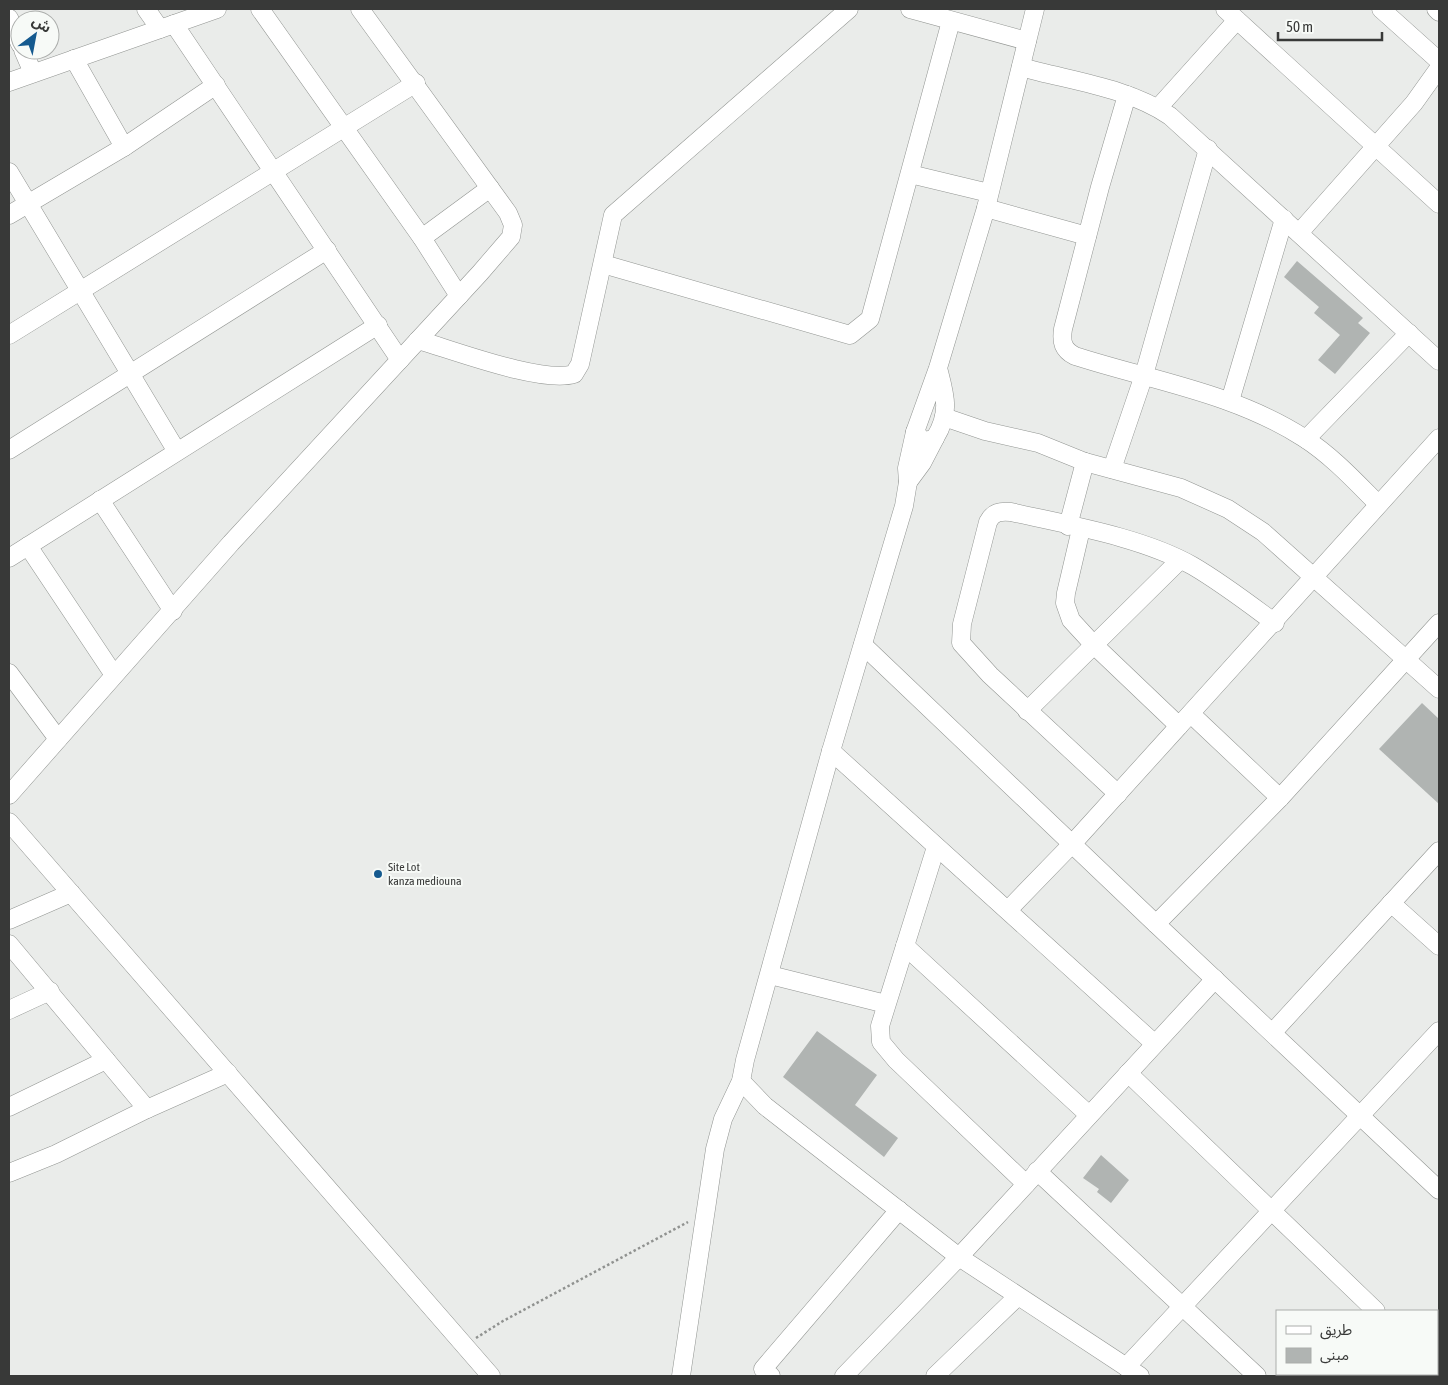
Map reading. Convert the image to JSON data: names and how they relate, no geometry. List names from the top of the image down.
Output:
{
  "places": ["Site Lot kanza mediouna"],
  "legend": ["طريق", "مبنى"],
  "scale_bar": "50 m",
  "north": "top right"
}
